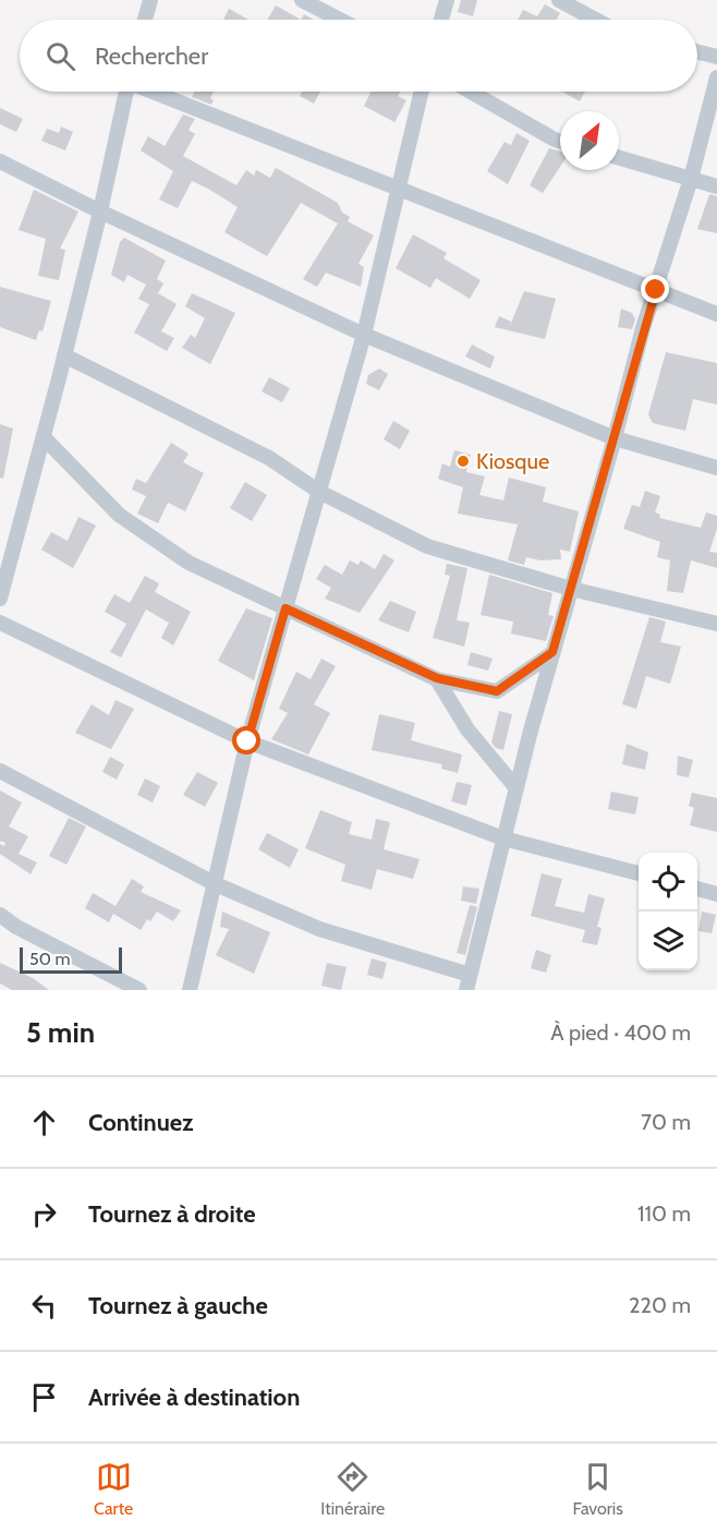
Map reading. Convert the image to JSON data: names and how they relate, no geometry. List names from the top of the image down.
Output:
{
  "places": ["Kiosque"],
  "scale_bar": "50 m",
  "north": "top right",
  "page": {
    "search": "Rechercher",
    "scale": "50 m",
    "heading": ["5 min", "À pied · 400 m"],
    "list": [
      ["Continuez", "70 m"],
      ["Tournez à droite", "110 m"],
      ["Tournez à gauche", "220 m"],
      "Arrivée à destination"
    ],
    "nav": ["Carte", "Itinéraire", "Favoris"]
  }
}
